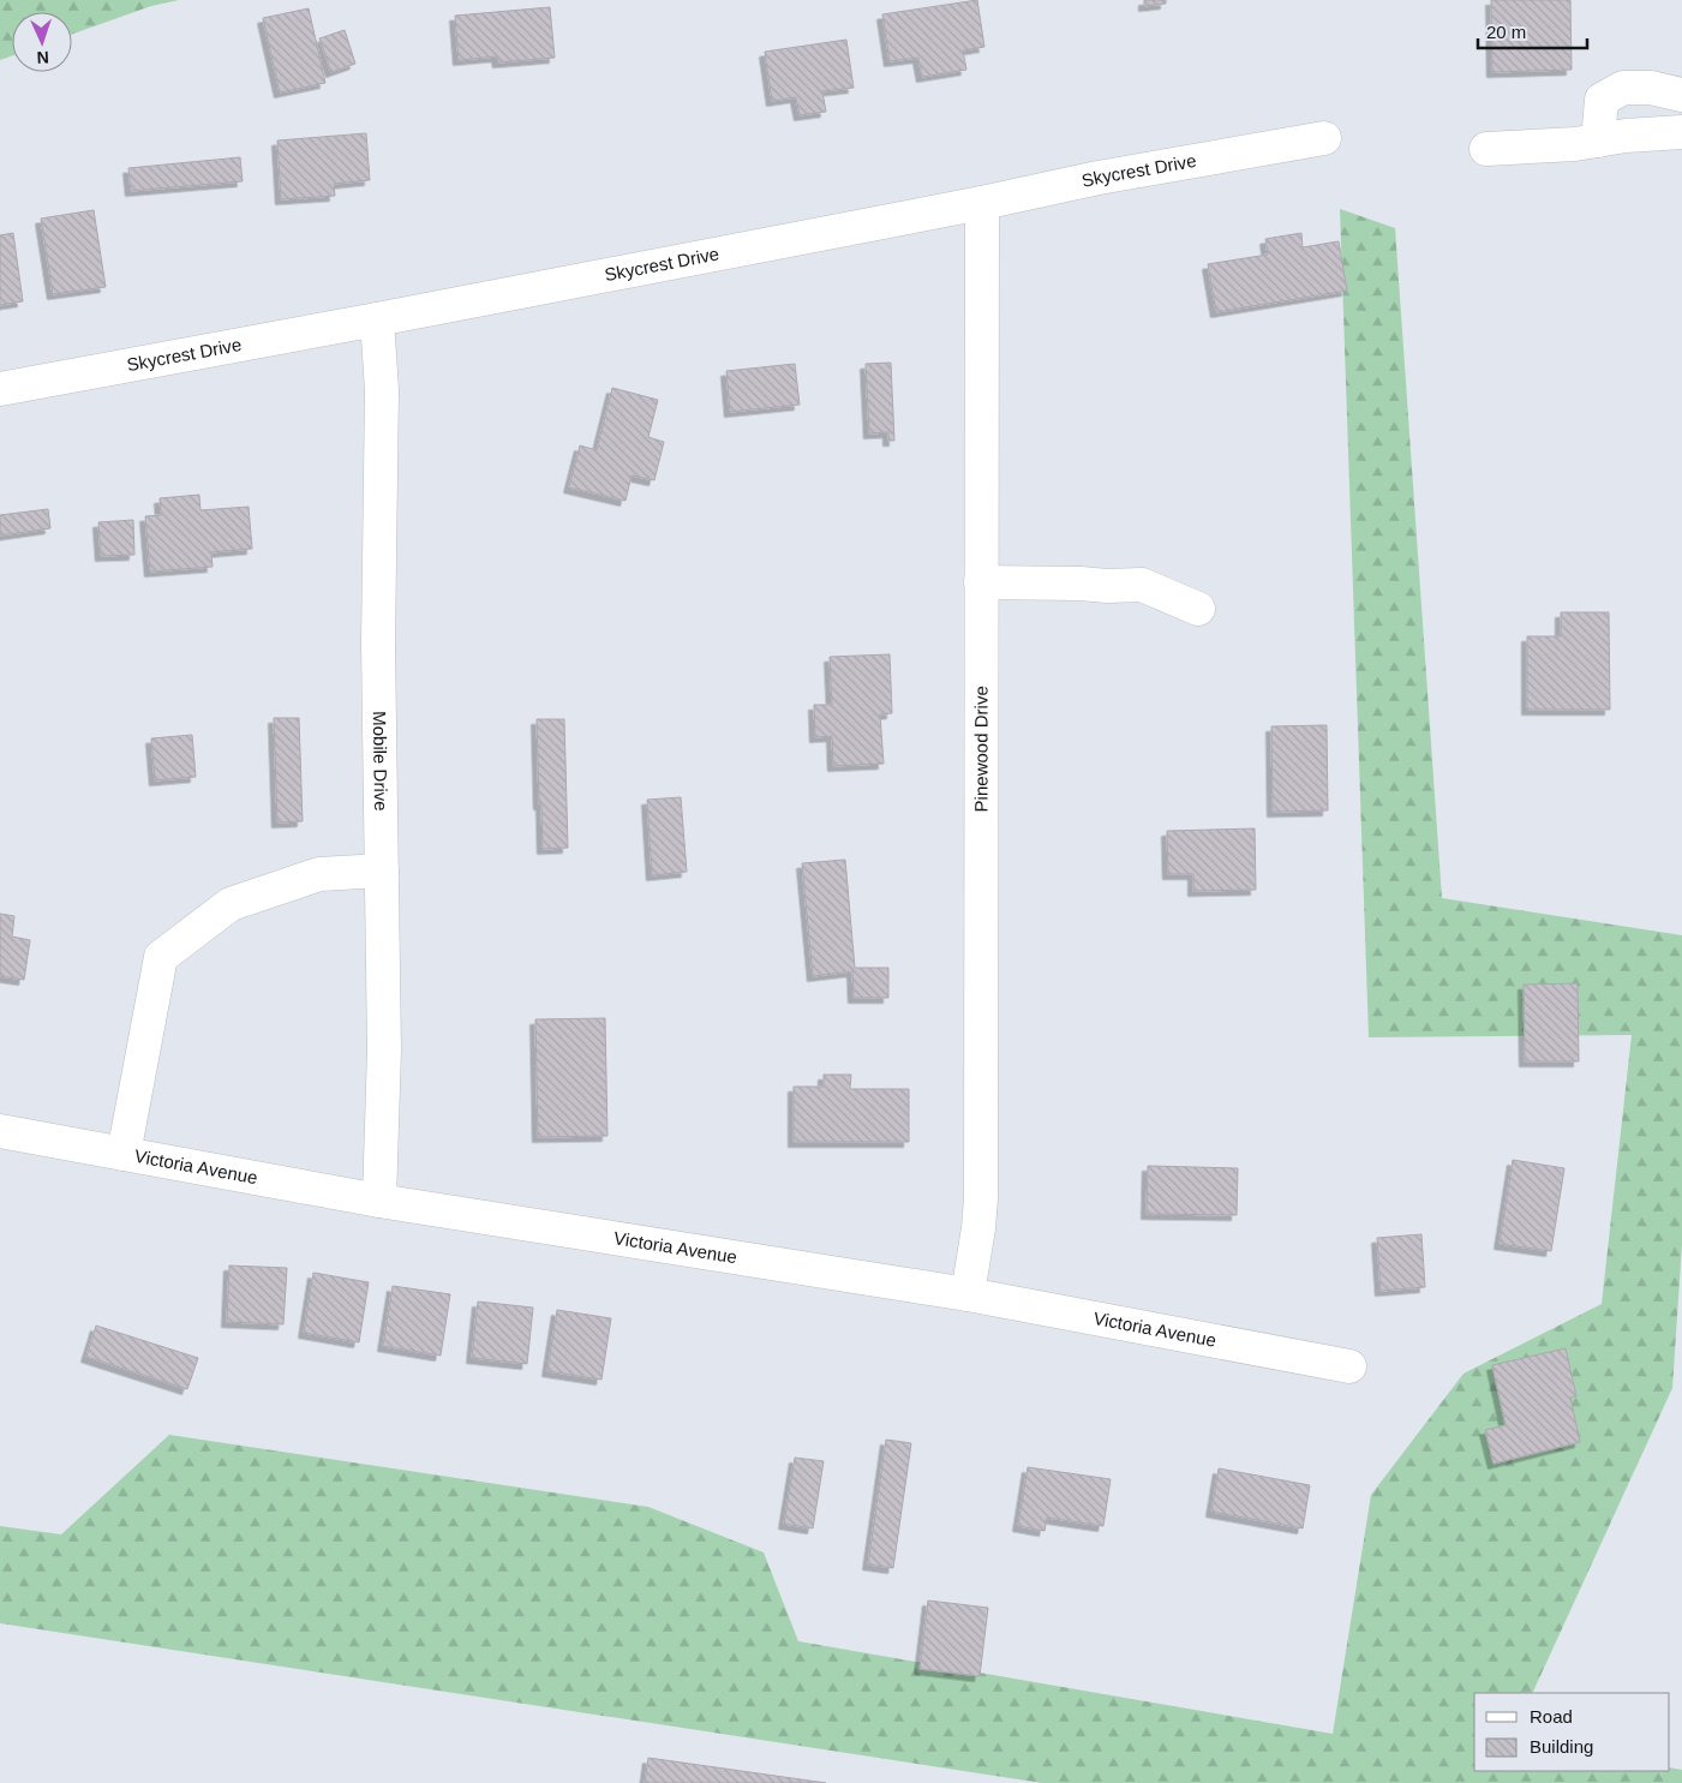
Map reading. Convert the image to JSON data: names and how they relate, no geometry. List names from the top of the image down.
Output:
{
  "streets": {
    "street": [
      "Skycrest Drive",
      "Pinewood Drive",
      "Mobile Drive",
      "Victoria Avenue"
    ]
  },
  "crossings": [
    ["Skycrest Drive", "Pinewood Drive"],
    ["Skycrest Drive", "Mobile Drive"],
    ["Pinewood Drive", "Victoria Avenue"],
    ["Mobile Drive", "Victoria Avenue"]
  ],
  "legend": ["Road", "Building"],
  "scale_bar": "20 m",
  "north": "bottom"
}
